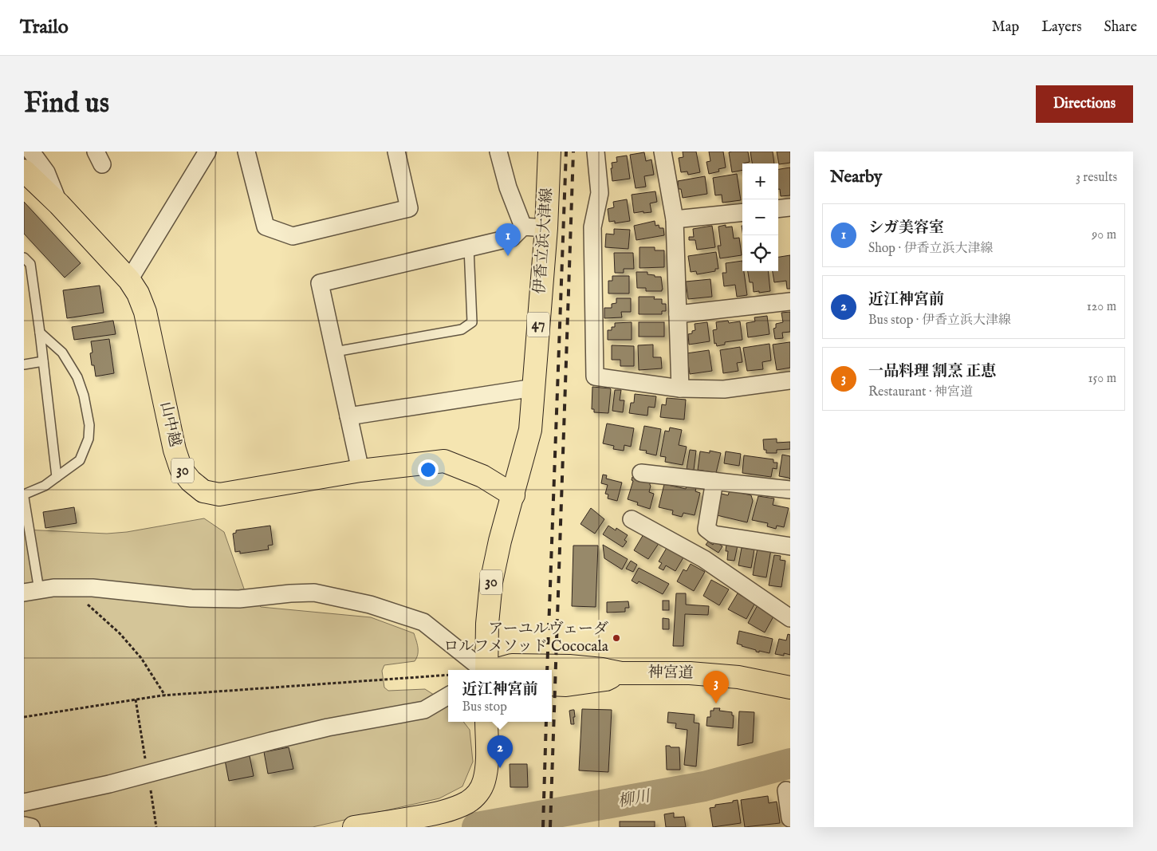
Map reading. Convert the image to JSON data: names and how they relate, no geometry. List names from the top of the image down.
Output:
{
  "streets": {
    "main road": [
      "伊香立浜大津線",
      "47",
      "山中越",
      "30",
      "神宮道"
    ]
  },
  "crossings": [
    ["伊香立浜大津線", "山中越"],
    ["伊香立浜大津線", "30"],
    ["山中越", "30"]
  ],
  "water": ["柳川"],
  "places": ["アーユルヴェーダ ロルフメソッド Cococala"],
  "page": {
    "header": "Trailo",
    "nav": ["Map", "Layers", "Share"],
    "buttons": "Directions",
    "title": "Find us",
    "heading": ["Nearby", "3 results"],
    "map_buttons": ["+", "−"],
    "list": [
      {
        "mark": "1",
        "name": "シガ美容室",
        "note": "Shop · 伊香立浜大津線",
        "value": "90 m"
      },
      {
        "mark": "2",
        "name": "近江神宮前",
        "note": "Bus stop · 伊香立浜大津線",
        "value": "120 m"
      },
      {
        "mark": "3",
        "name": "一品料理 割烹 正恵",
        "note": "Restaurant · 神宮道",
        "value": "150 m"
      }
    ],
    "pins": ["1", "3", "2"],
    "popup": ["近江神宮前", "Bus stop"]
  }
}
